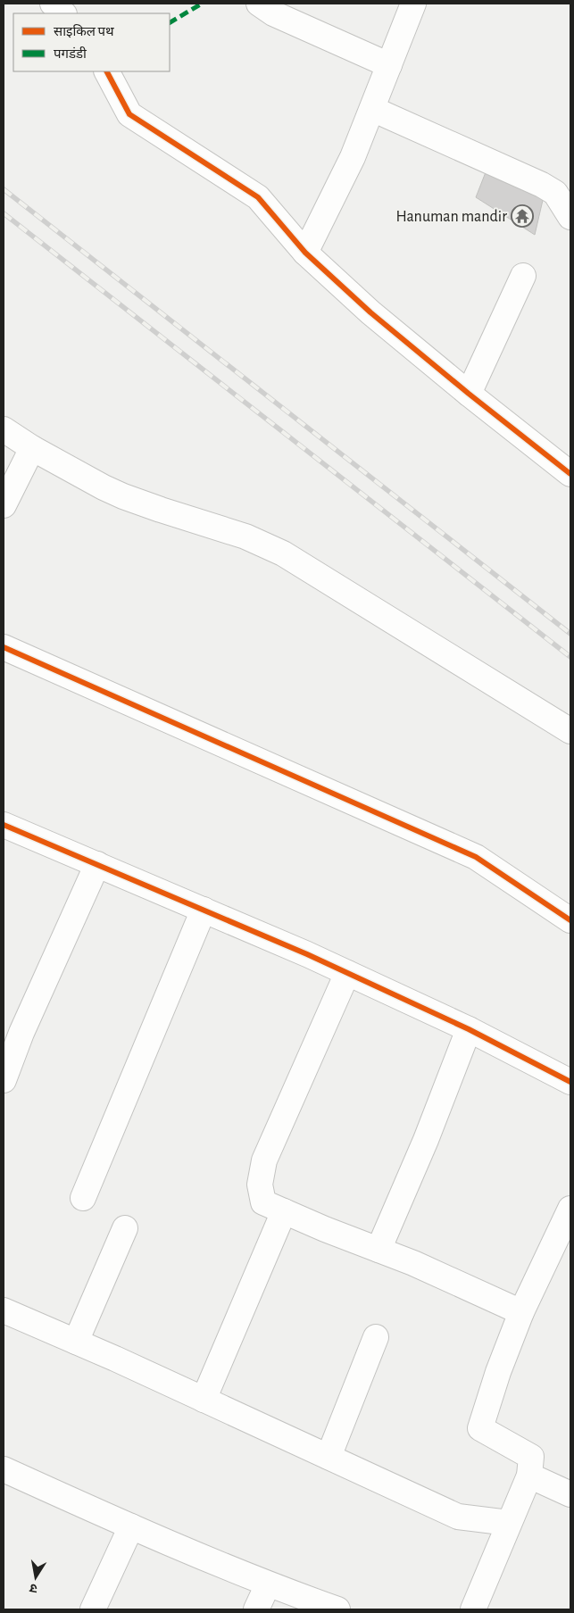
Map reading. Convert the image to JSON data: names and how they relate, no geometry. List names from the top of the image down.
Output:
{
  "places": {
    "temple": ["Hanuman mandir"]
  },
  "legend": ["साइकिल पथ", "पगडंडी"],
  "north": "bottom"
}
